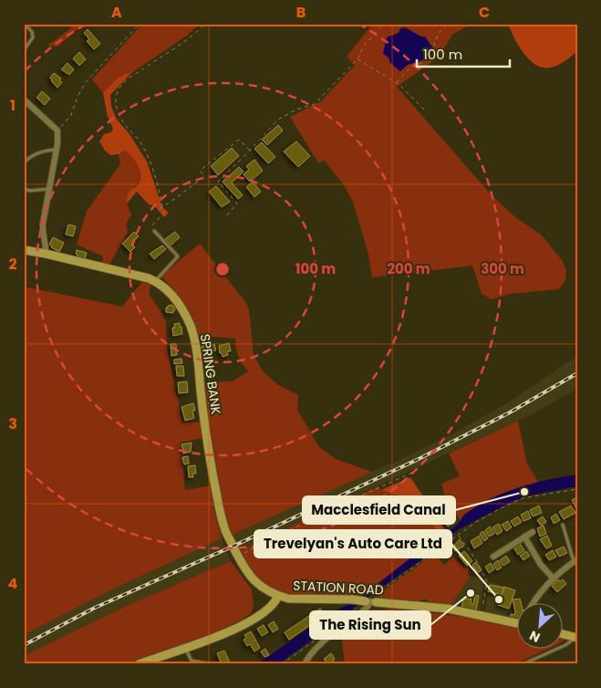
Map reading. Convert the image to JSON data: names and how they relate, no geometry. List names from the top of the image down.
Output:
{
  "streets": {
    "street": ["SPRING BANK", "STATION ROAD"]
  },
  "crossings": [
    ["SPRING BANK", "STATION ROAD"]
  ],
  "places": ["Macclesfield Canal", "The Rising Sun", "Trevelyan's Auto Care Ltd"],
  "scale_bar": "100 m",
  "north": "bottom left",
  "grid": {
    "columns": ["A", "B", "C"],
    "rows": [
      "1",
      "2",
      "3",
      "4"
    ]
  },
  "rings": ["100 m", "200 m", "300 m"]
}
